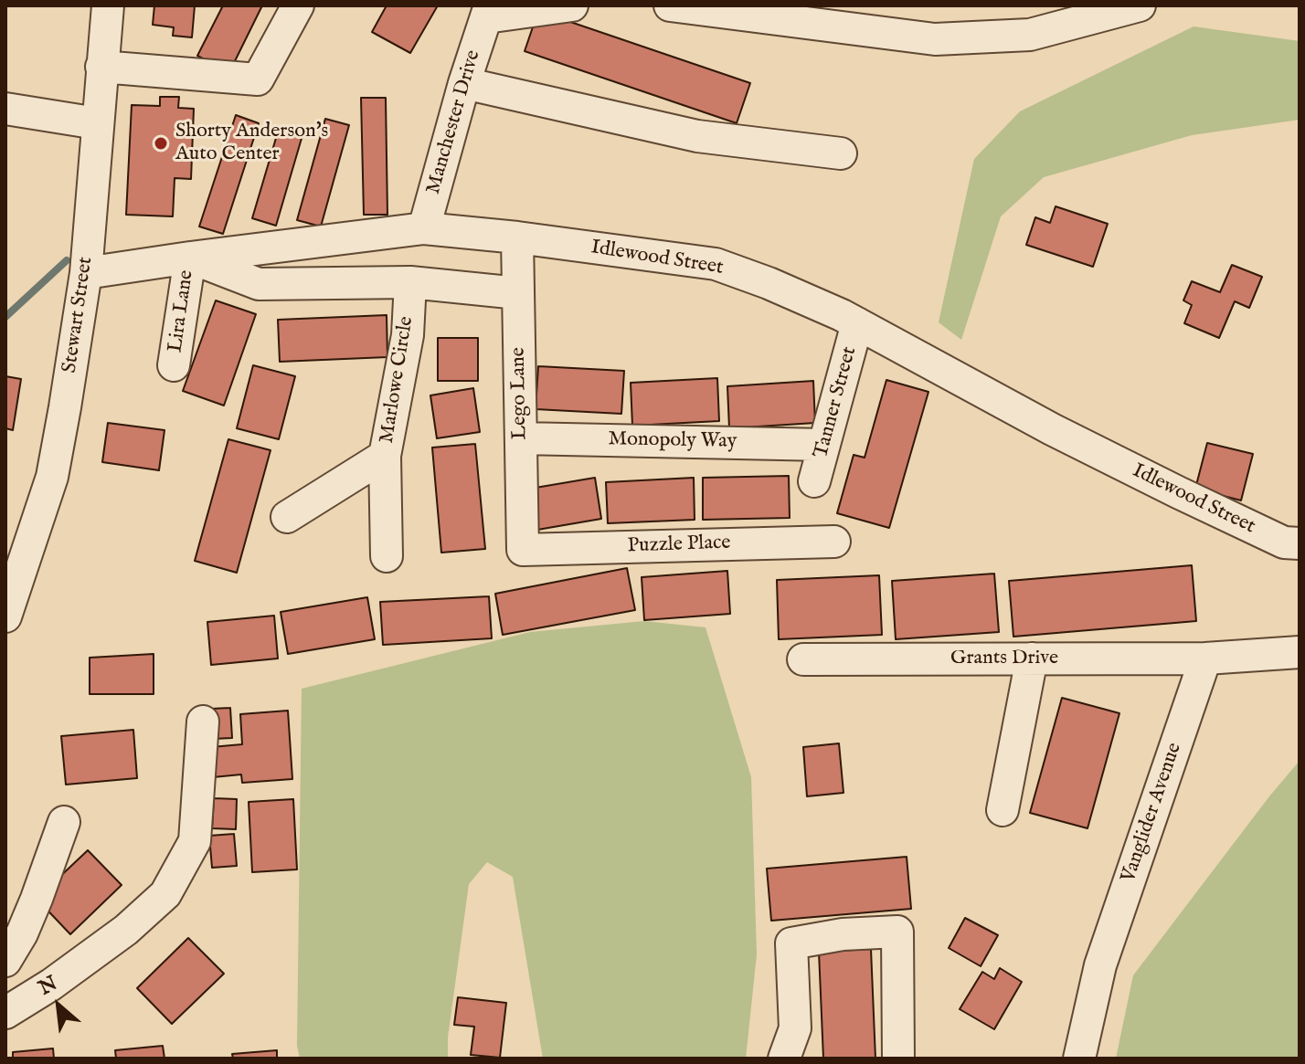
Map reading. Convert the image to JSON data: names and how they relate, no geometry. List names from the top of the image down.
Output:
{
  "streets": {
    "street": [
      "Manchester Drive",
      "Idlewood Street",
      "Lira Lane",
      "Stewart Street",
      "Marlowe Circle",
      "Lego Lane",
      "Tanner Street",
      "Monopoly Way",
      "Puzzle Place",
      "Grants Drive",
      "Vanglider Avenue"
    ]
  },
  "crossings": [
    ["Manchester Drive", "Idlewood Street"],
    ["Idlewood Street", "Lira Lane"],
    ["Idlewood Street", "Stewart Street"],
    ["Idlewood Street", "Lego Lane"],
    ["Idlewood Street", "Tanner Street"],
    ["Lego Lane", "Monopoly Way"],
    ["Lego Lane", "Puzzle Place"],
    ["Tanner Street", "Monopoly Way"],
    ["Grants Drive", "Vanglider Avenue"]
  ],
  "places": ["Shorty Anderson's Auto Center"],
  "north": "top left"
}
